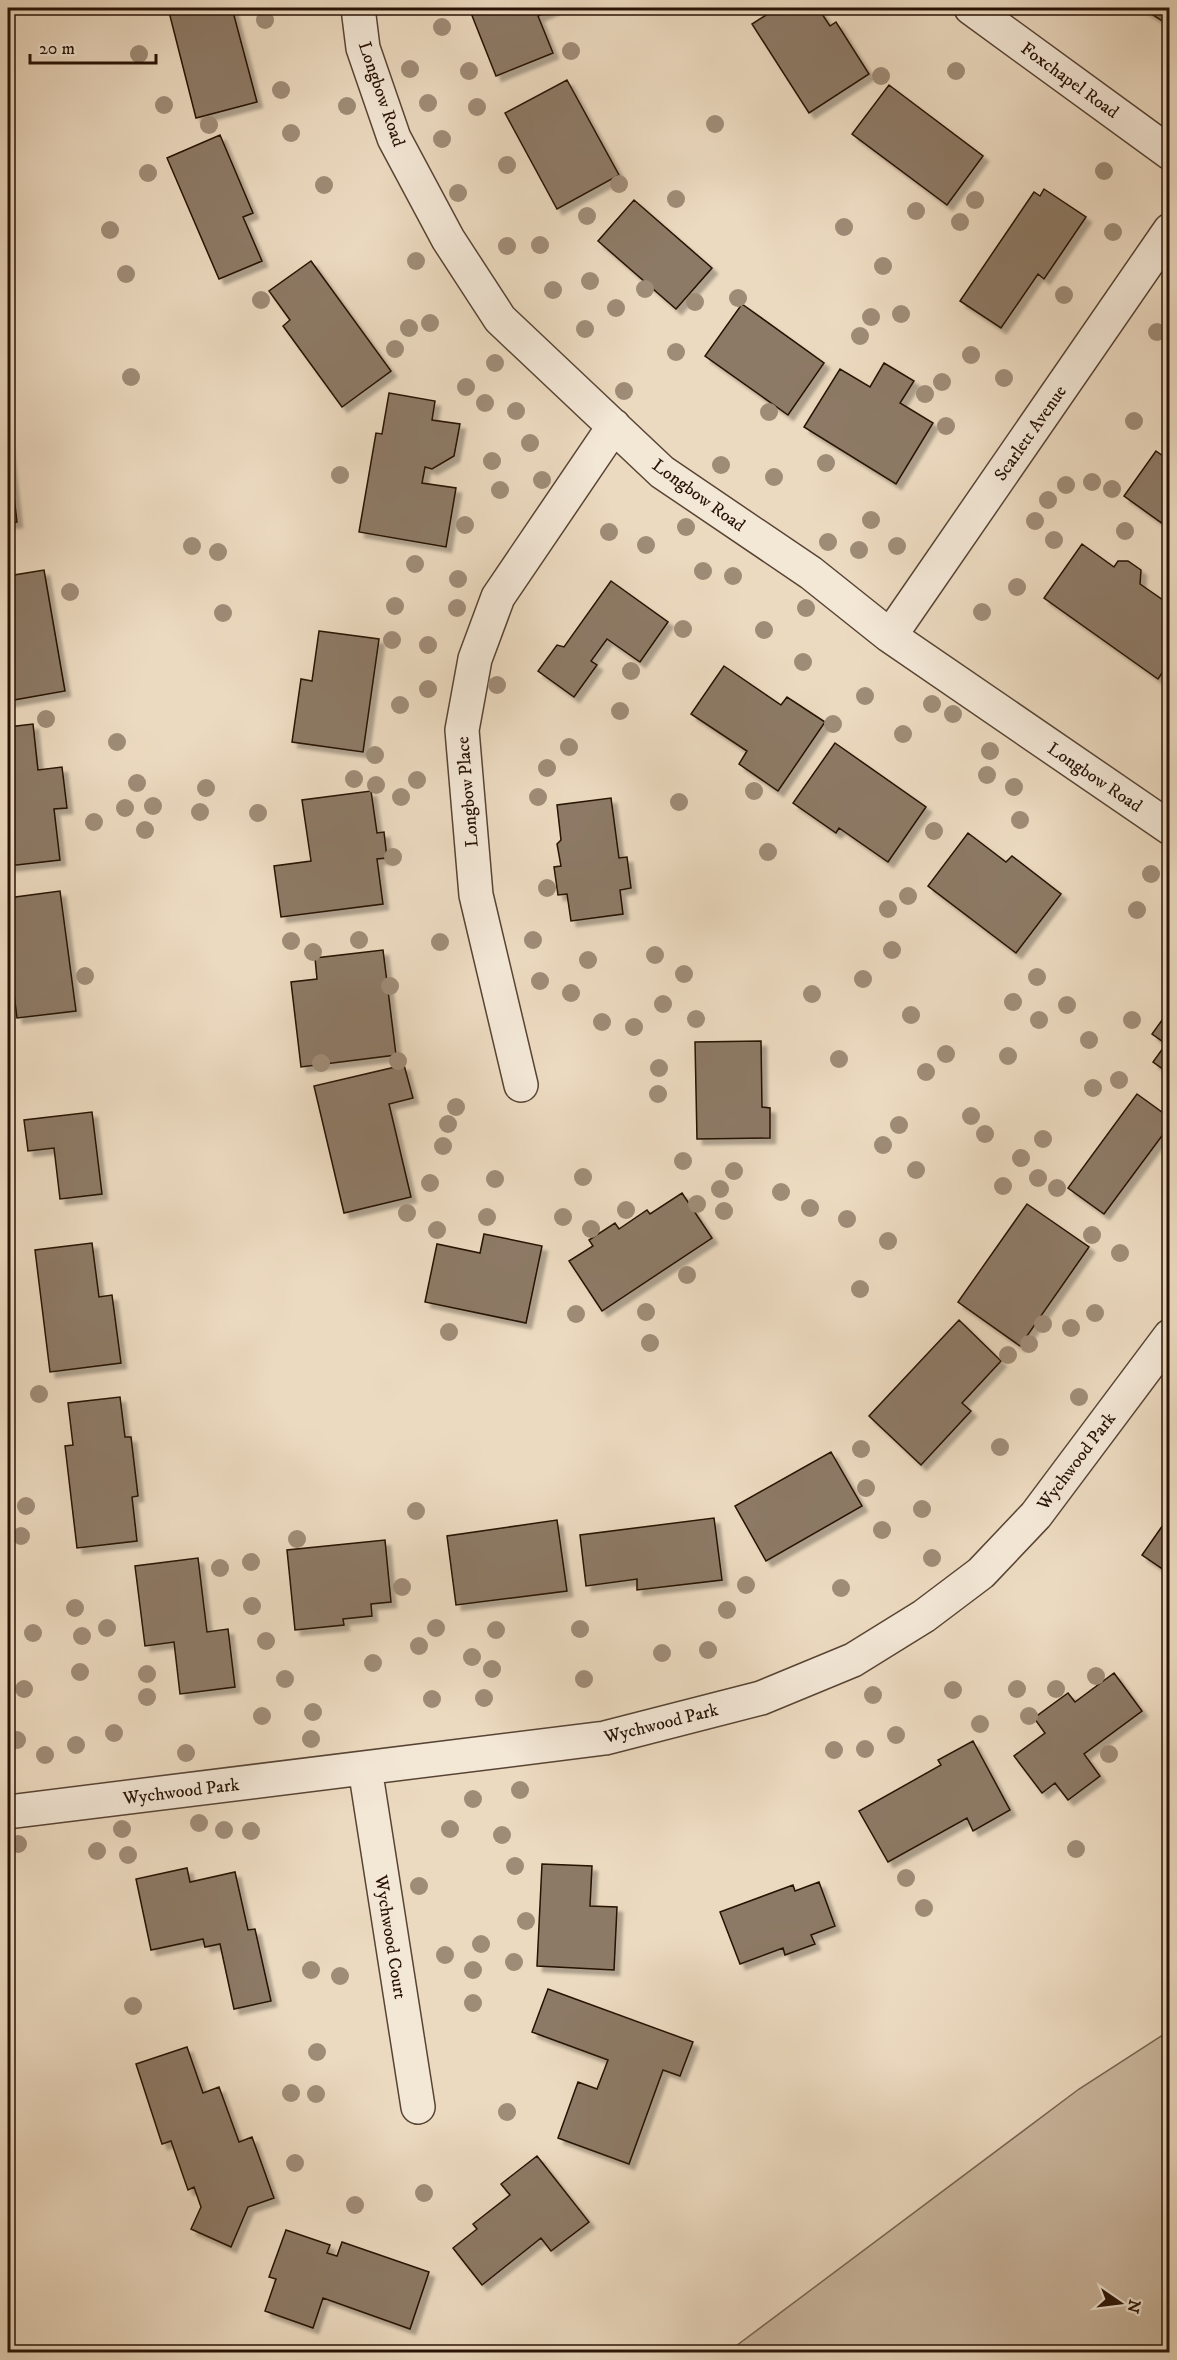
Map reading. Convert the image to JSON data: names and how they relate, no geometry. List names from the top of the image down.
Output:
{
  "streets": {
    "street": [
      "Foxchapel Road",
      "Longbow Road",
      "Scarlett Avenue",
      "Longbow Place",
      "Wychwood Park",
      "Wychwood Court"
    ]
  },
  "crossings": [
    ["Longbow Road", "Scarlett Avenue"],
    ["Longbow Road", "Longbow Place"],
    ["Wychwood Park", "Wychwood Court"]
  ],
  "scale_bar": "20 m",
  "north": "right"
}
